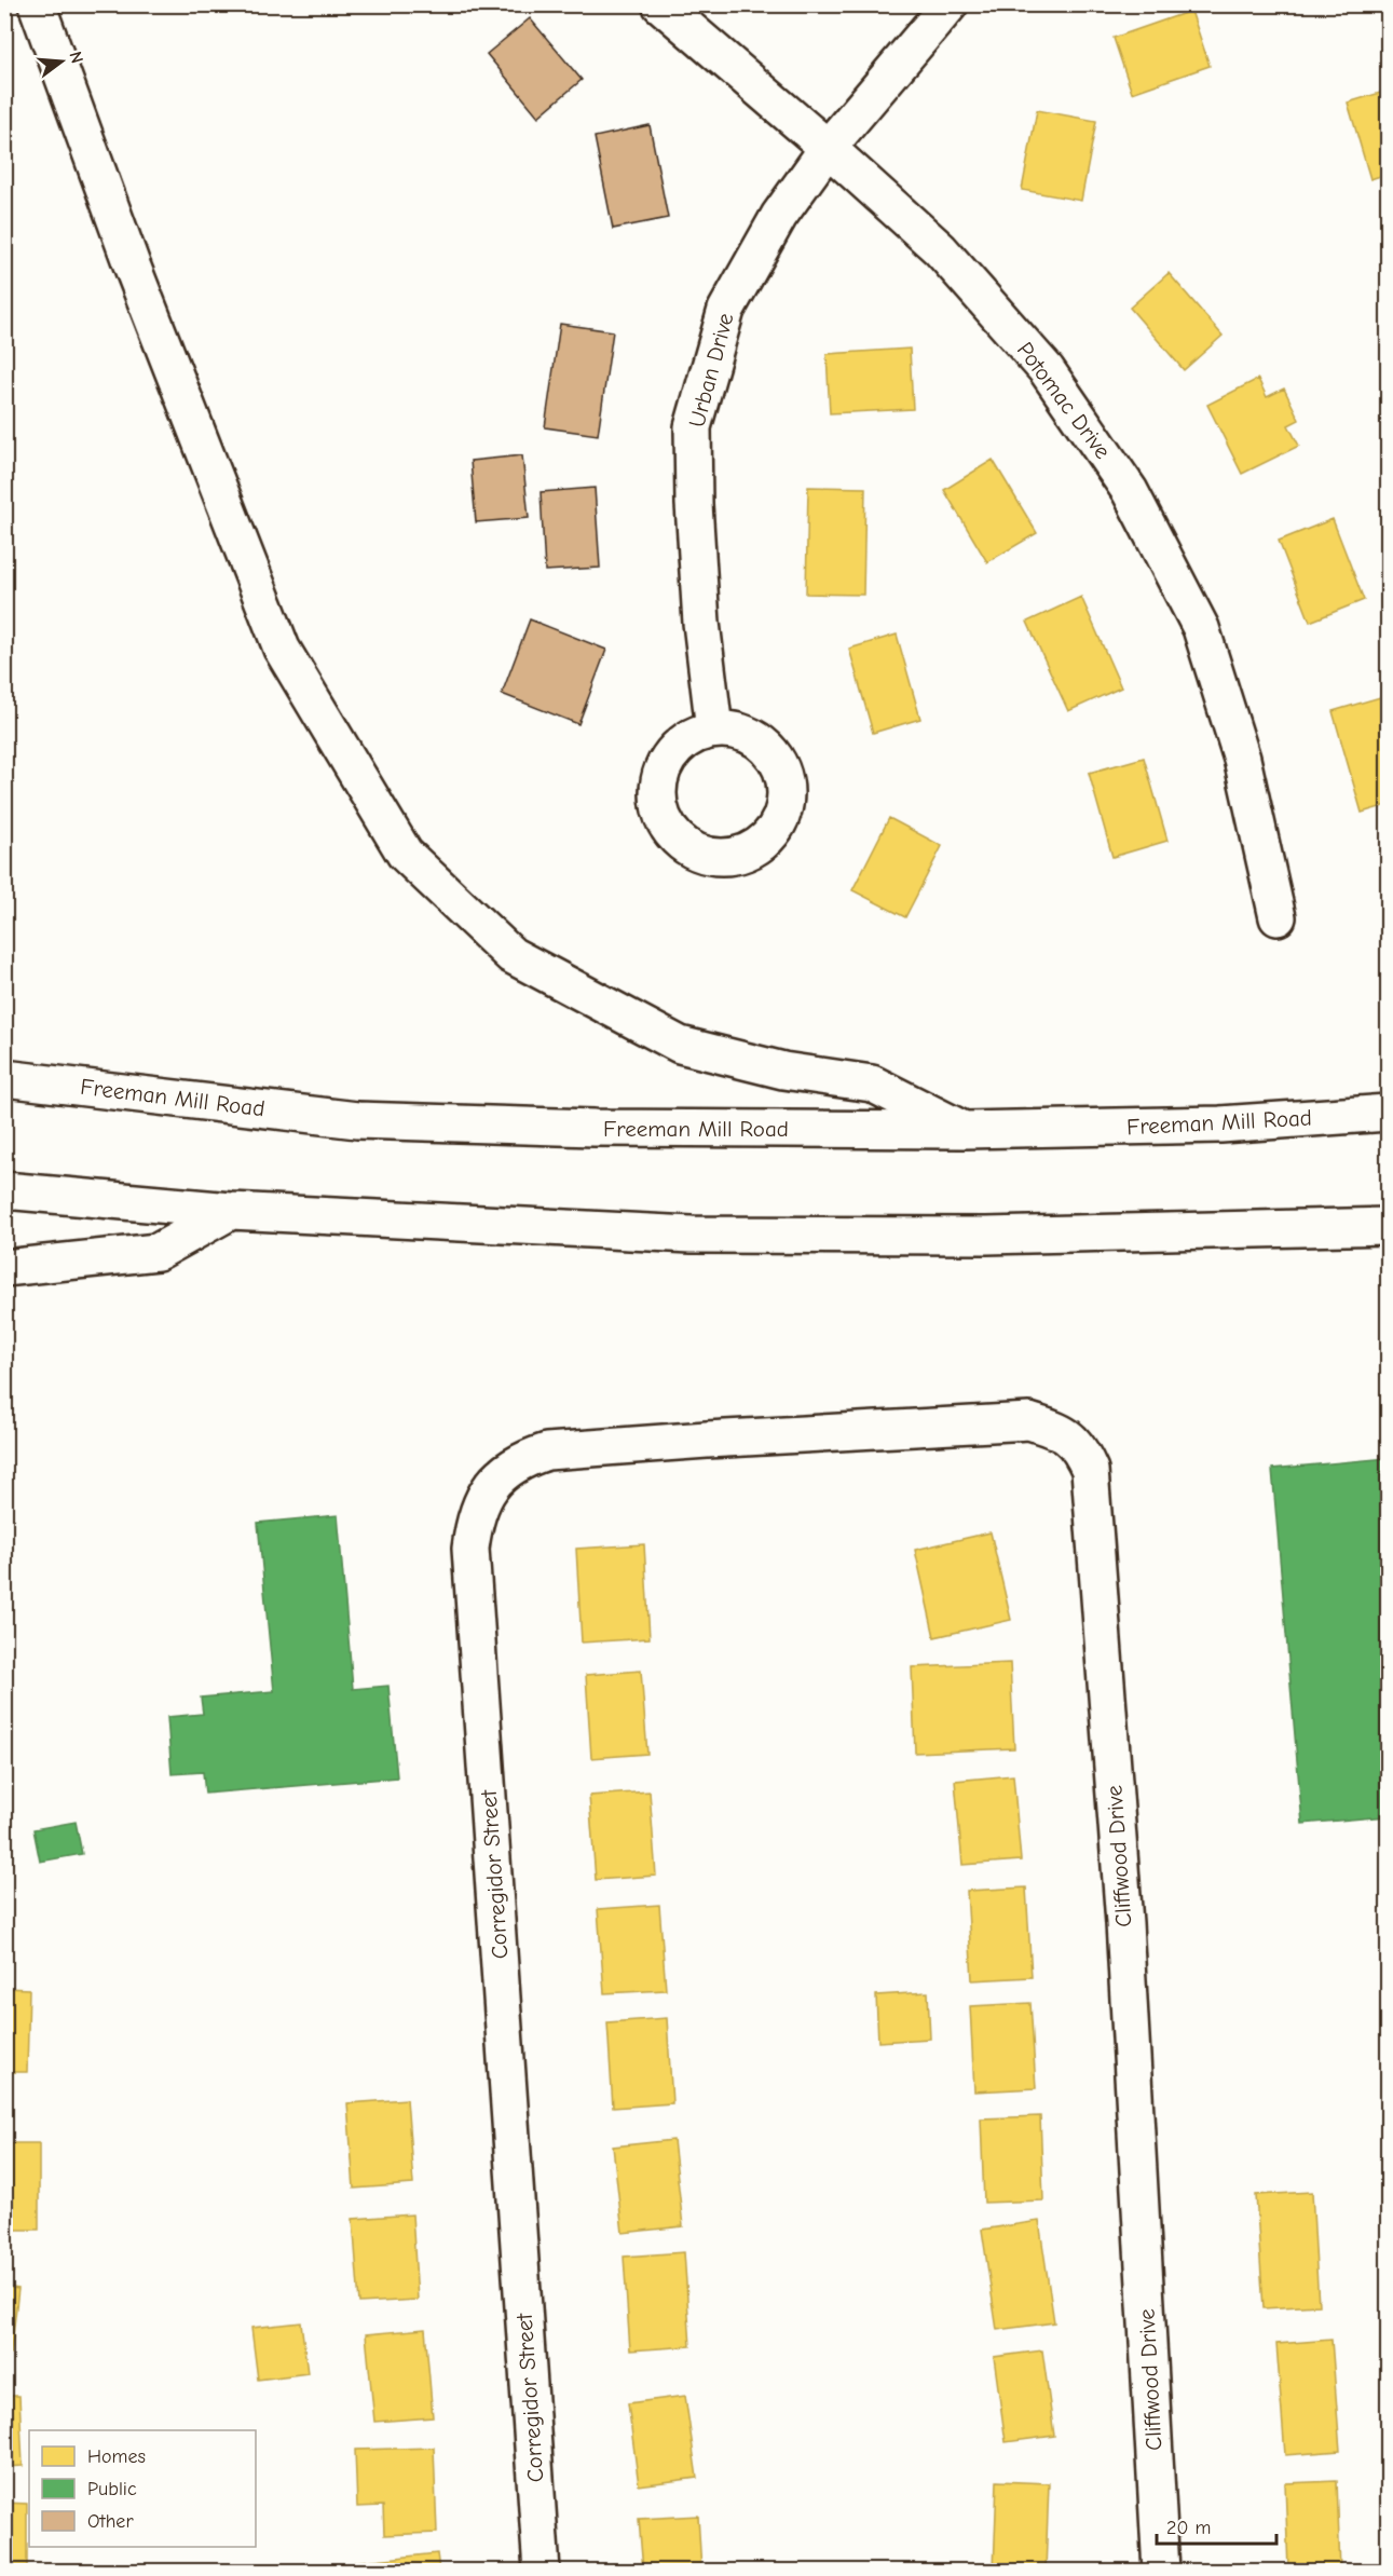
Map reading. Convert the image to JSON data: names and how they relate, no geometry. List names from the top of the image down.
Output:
{
  "streets": {
    "main road": [
      "Urban Drive",
      "Potomac Drive",
      "Freeman Mill Road",
      "Cliffwood Drive",
      "Corregidor Street"
    ]
  },
  "crossings": [
    ["Urban Drive", "Potomac Drive"],
    ["Cliffwood Drive", "Corregidor Street"]
  ],
  "legend": ["Homes", "Public", "Other"],
  "scale_bar": "20 m",
  "north": "right"
}
